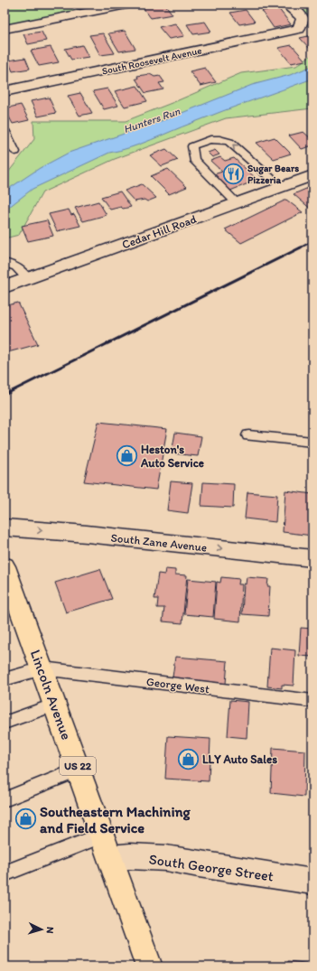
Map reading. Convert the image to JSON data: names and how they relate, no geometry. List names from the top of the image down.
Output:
{
  "streets": {
    "main road": ["Lincoln Avenue", "US 22"],
    "street": [
      "South Roosevelt Avenue",
      "Cedar Hill Road",
      "South Zane Avenue",
      "South George Street"
    ],
    "lane": ["George West"]
  },
  "crossings": [
    ["George West", "Lincoln Avenue"],
    ["Lincoln Avenue", "South George Street"]
  ],
  "one_way": ["South Zane Avenue"],
  "water": ["Hunters Run"],
  "places": {
    "restaurant": ["Sugar Bears Pizzeria"],
    "shop": ["Heston's Auto Service", "LLY Auto Sales", "Southeastern Machining and Field Service"]
  },
  "north": "right"
}
